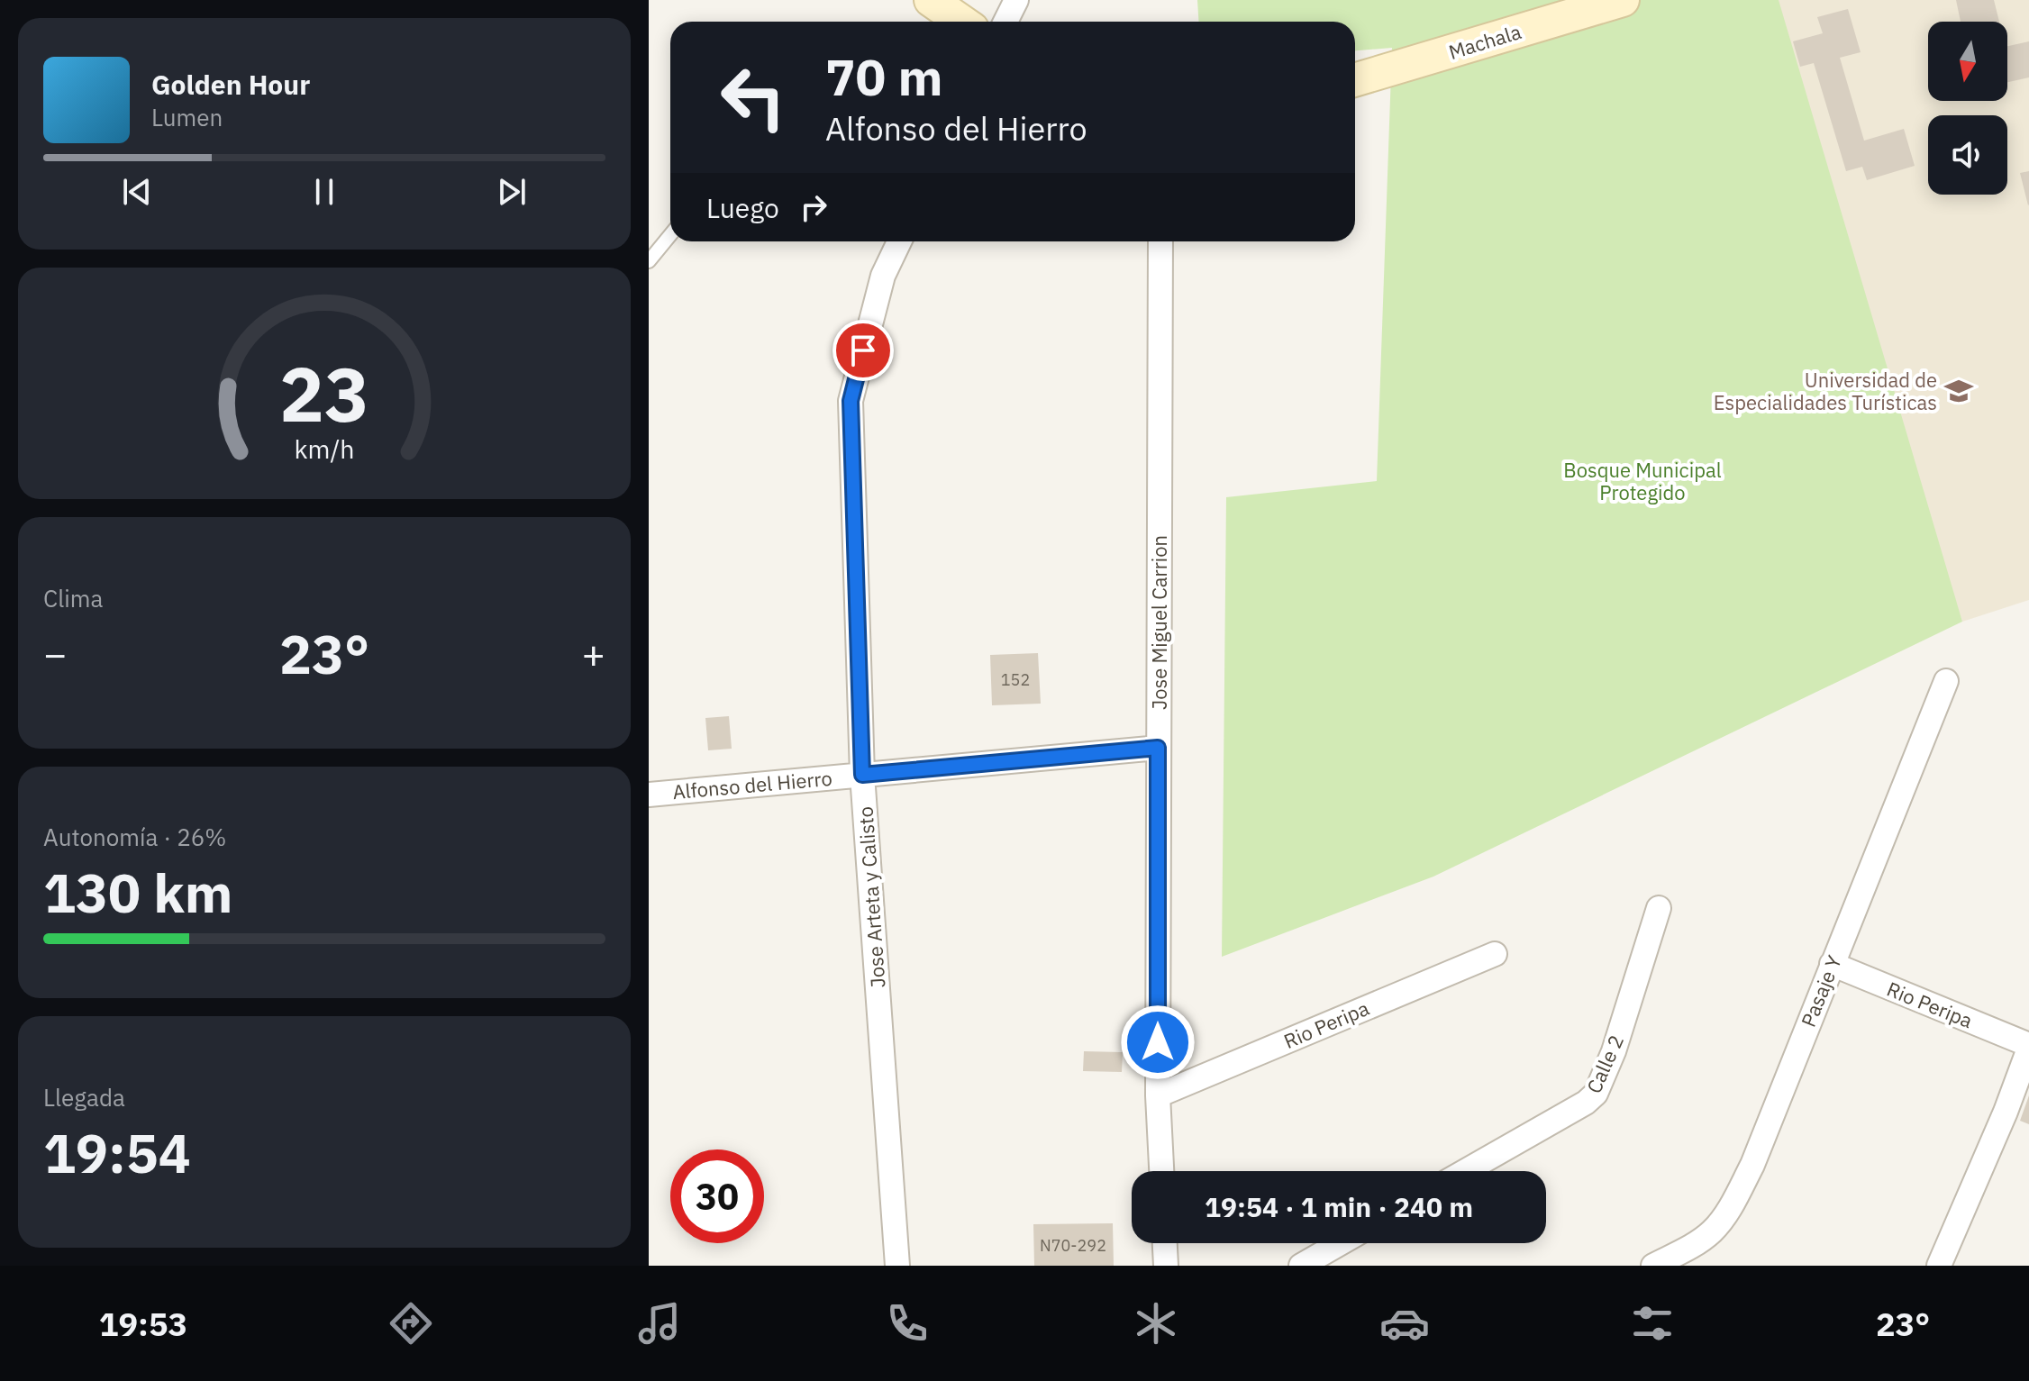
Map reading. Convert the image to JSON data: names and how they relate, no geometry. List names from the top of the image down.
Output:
{
  "streets": {
    "main road": ["Machala"],
    "street": [
      "Jose Miguel Carrion",
      "Alfonso del Hierro",
      "Jose Arteta y Calisto",
      "Pasaje Y",
      "Rio Peripa",
      "Calle 2"
    ]
  },
  "crossings": [
    ["Jose Miguel Carrion", "Alfonso del Hierro"],
    ["Jose Miguel Carrion", "Rio Peripa"],
    ["Alfonso del Hierro", "Jose Arteta y Calisto"],
    ["Pasaje Y", "Rio Peripa"]
  ],
  "parks": ["Bosque Municipal Protegido"],
  "places": {
    "school or university": ["Universidad de Especialidades Turísticas"]
  },
  "house_numbers": ["152", "N70-292"],
  "north": "bottom",
  "page": {
    "turn": ["70 m", "Alfonso del Hierro"],
    "song": ["Golden Hour", "Lumen"],
    "then": "Luego",
    "tile": [
      "Clima",
      ["Autonomía · 26%", "130 km"],
      ["Llegada", "19:54"]
    ],
    "heat": ["−", "23°", "+"],
    "limit": "30",
    "trip": "19:54 · 1 min · 240 m",
    "tabs": ["19:53", "23°"],
    "gauge": ["23", "km/h"]
  }
}
